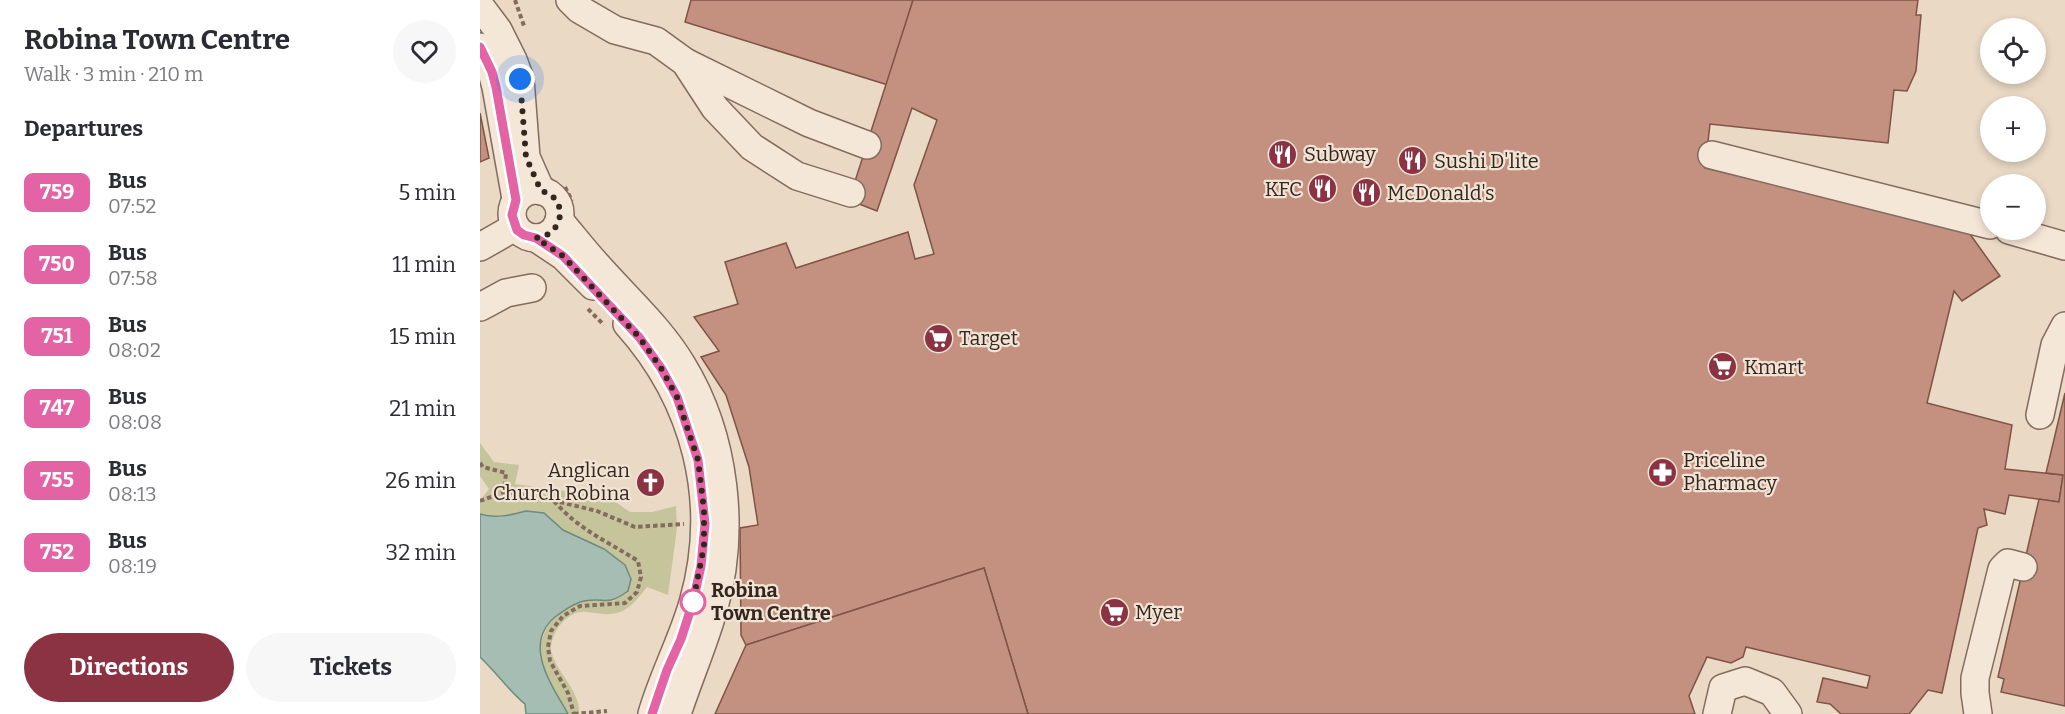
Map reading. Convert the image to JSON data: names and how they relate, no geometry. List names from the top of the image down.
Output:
{
  "places": {
    "restaurant": [
      "Subway",
      "Sushi D'lite",
      "KFC",
      "McDonald's"
    ],
    "supermarket": ["Target", "Kmart", "Myer"],
    "pharmacy": ["Priceline Pharmacy"],
    "church": ["Anglican Church Robina"],
    "other": ["Robina Town Centre"]
  },
  "lines": ["bus line 759"],
  "page": {
    "heading": [
      ["Robina Town Centre", "Walk · 3 min · 210 m"],
      "Departures"
    ],
    "map_buttons": ["+", "−"],
    "list": [
      {
        "mark": "759",
        "name": "Bus",
        "note": "07:52",
        "value": "5 min"
      },
      {
        "mark": "750",
        "name": "Bus",
        "note": "07:58",
        "value": "11 min"
      },
      {
        "mark": "751",
        "name": "Bus",
        "note": "08:02",
        "value": "15 min"
      },
      {
        "mark": "747",
        "name": "Bus",
        "note": "08:08",
        "value": "21 min"
      },
      {
        "mark": "755",
        "name": "Bus",
        "note": "08:13",
        "value": "26 min"
      },
      {
        "mark": "752",
        "name": "Bus",
        "note": "08:19",
        "value": "32 min"
      }
    ],
    "buttons": ["Directions", "Tickets"]
  }
}
